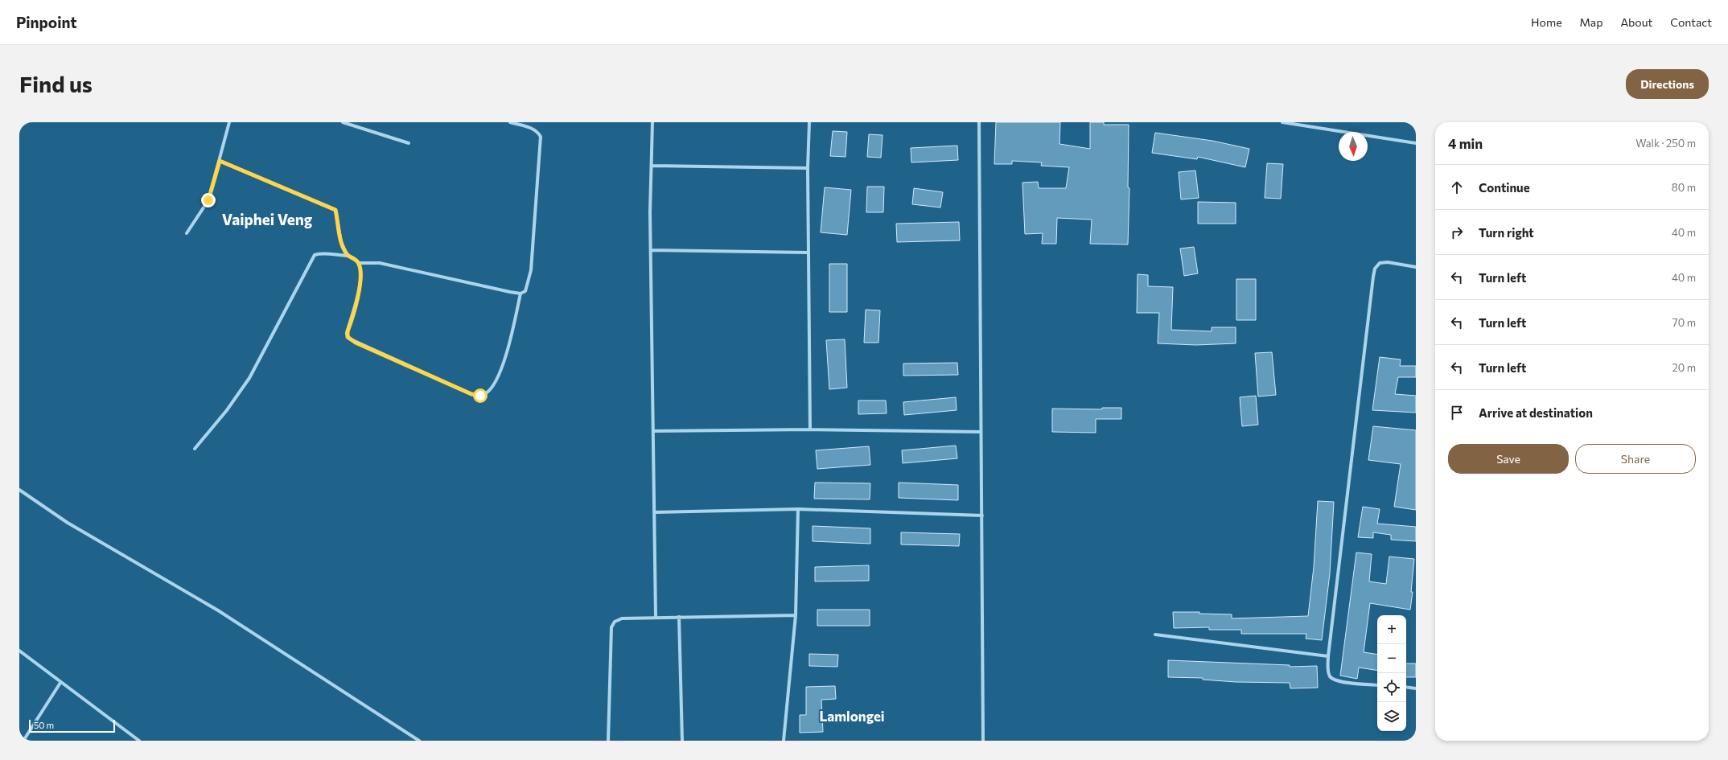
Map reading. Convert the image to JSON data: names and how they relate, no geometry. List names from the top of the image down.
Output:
{
  "districts": ["Vaiphei Veng", "Lamlongei"],
  "scale_bar": "50 m",
  "north": "bottom",
  "page": {
    "header": "Pinpoint",
    "nav": [
      "Home",
      "Map",
      "About",
      "Contact"
    ],
    "buttons": [
      "Directions",
      ["Save", "Share"]
    ],
    "title": "Find us",
    "heading": ["4 min", "Walk · 250 m"],
    "list": [
      ["Continue", "80 m"],
      ["Turn right", "40 m"],
      ["Turn left", "40 m"],
      ["Turn left", "70 m"],
      ["Turn left", "20 m"],
      "Arrive at destination"
    ],
    "map_buttons": ["+", "−"],
    "scale": "50 m"
  }
}
